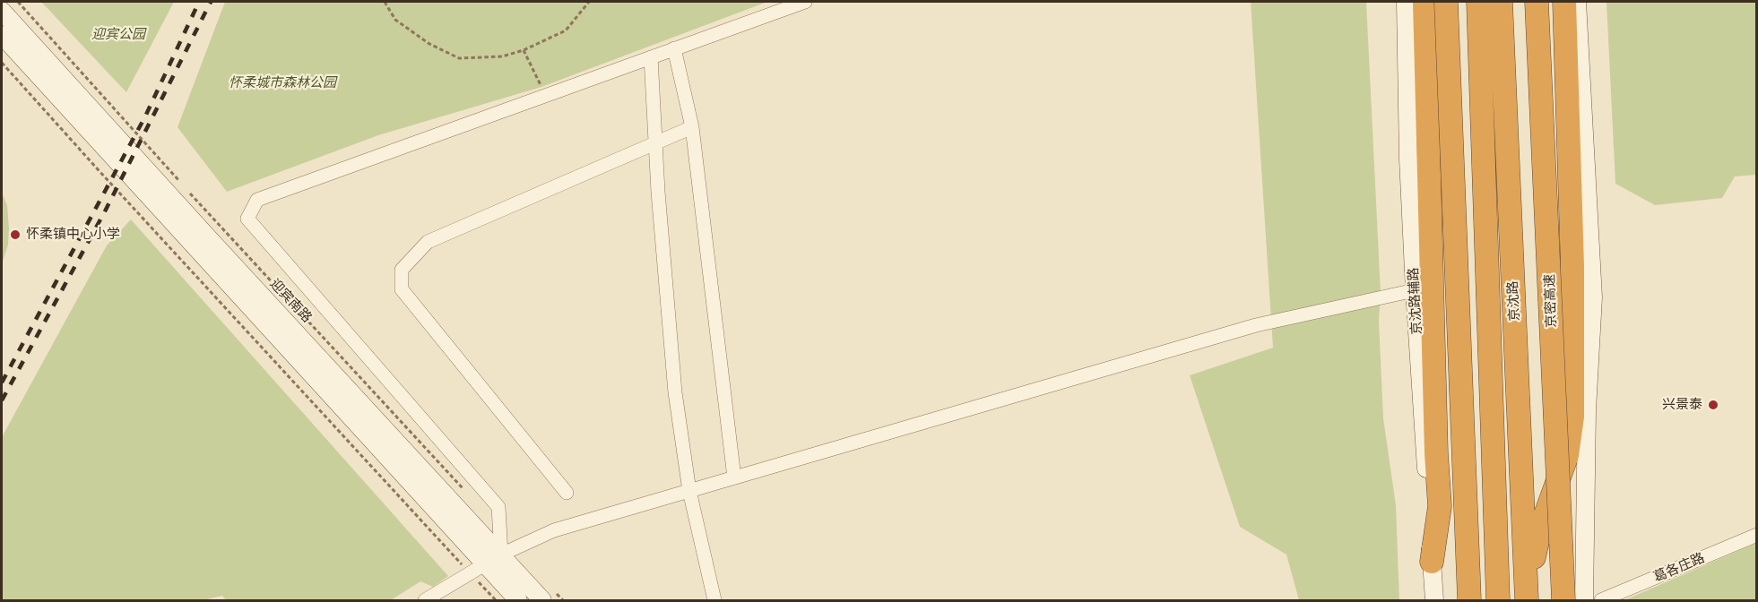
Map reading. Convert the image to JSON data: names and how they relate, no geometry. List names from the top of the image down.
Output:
{
  "streets": {
    "highway": ["京沈路", "京密高速"],
    "main road": ["迎宾南路", "京沈路辅路"],
    "street": ["葛各庄路"]
  },
  "parks": ["迎宾公园", "怀柔城市森林公园"],
  "places": ["怀柔镇中心小学", "兴景泰"]
}
